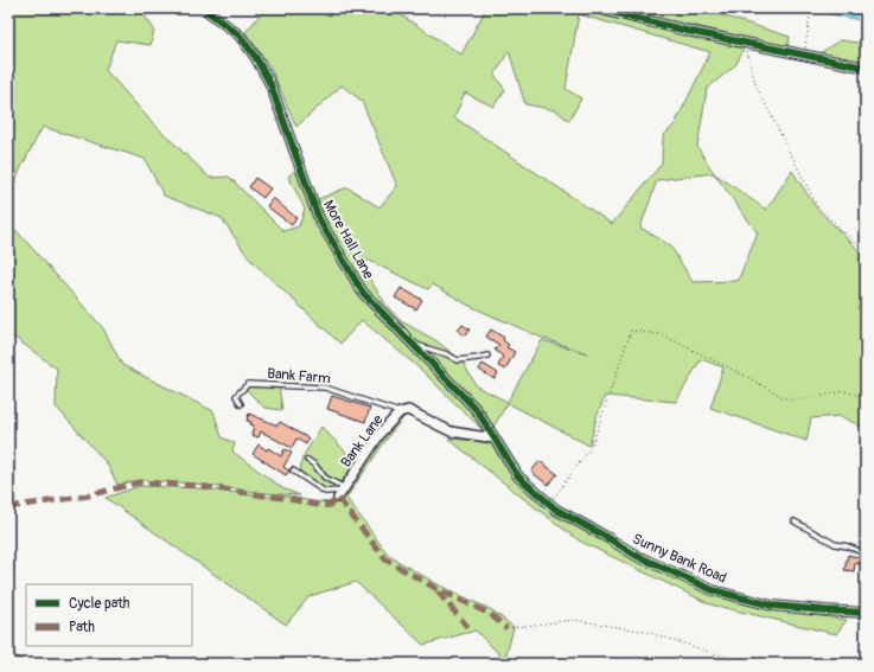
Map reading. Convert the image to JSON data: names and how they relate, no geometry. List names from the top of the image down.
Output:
{
  "streets": {
    "street": ["More Hall Lane", "Bank Lane", "Sunny Bank Road"],
    "lane": ["Bank Farm"]
  },
  "crossings": [
    ["More Hall Lane", "Bank Lane"],
    ["More Hall Lane", "Sunny Bank Road"],
    ["Bank Farm", "Bank Lane"],
    ["Bank Lane", "Sunny Bank Road"]
  ],
  "legend": ["Cycle path", "Path"]
}
